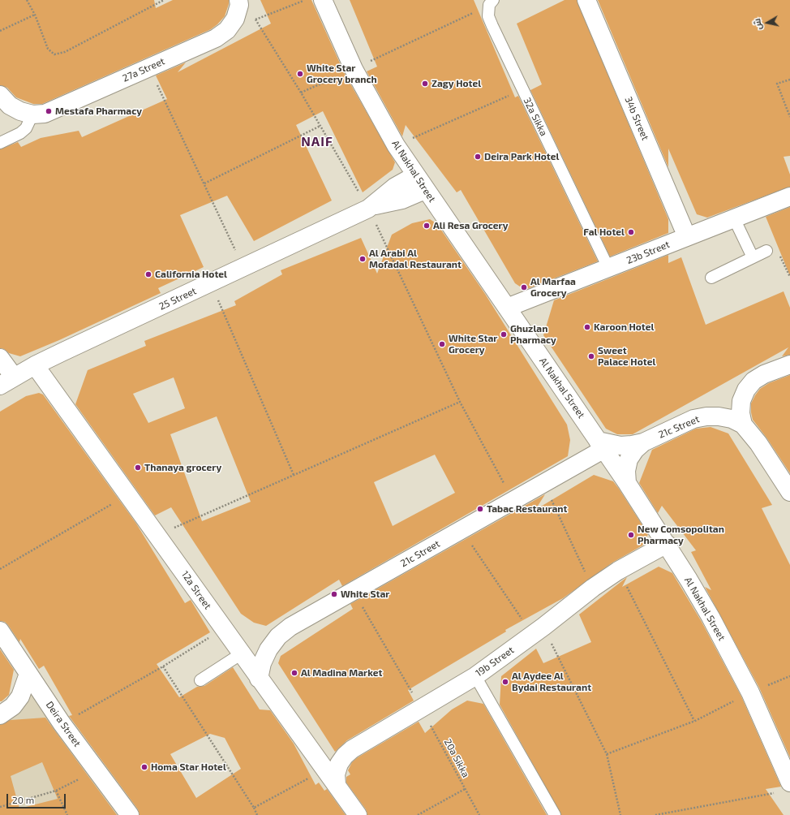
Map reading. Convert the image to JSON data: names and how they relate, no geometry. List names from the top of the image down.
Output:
{
  "streets": {
    "street": [
      "27a Street",
      "34b Street",
      "Al Nakhal Street",
      "23b Street",
      "25 Street",
      "21c Street",
      "12a Street",
      "19b Street",
      "Deira Street"
    ],
    "lane": ["32a Sikka"],
    "path": ["20a Sikka"]
  },
  "crossings": [
    ["32a Sikka", "23b Street"],
    ["34b Street", "23b Street"],
    ["Al Nakhal Street", "23b Street"],
    ["Al Nakhal Street", "25 Street"],
    ["Al Nakhal Street", "21c Street"],
    ["Al Nakhal Street", "19b Street"],
    ["25 Street", "12a Street"],
    ["21c Street", "12a Street"],
    ["21c Street", "20a Sikka"],
    ["12a Street", "19b Street"],
    ["19b Street", "20a Sikka"]
  ],
  "districts": ["NAIF"],
  "places": [
    "White Star Grocery branch",
    "Zagy Hotel",
    "Mestafa Pharmacy",
    "Deira Park Hotel",
    "Ali Resa Grocery",
    "Fal Hotel",
    "Al Arabi Al Mofadal Restaurant",
    "California Hotel",
    "Al Marfaa Grocery",
    "Karoon Hotel",
    "Ghuzlan Pharmacy",
    "White Star Grocery",
    "Sweet Palace Hotel",
    "Thanaya grocery",
    "Tabac Restaurant",
    "New Comsopolitan Pharmacy",
    "White Star",
    "Al Madina Market",
    "Al Aydee Al Bydai Restaurant",
    "Homa Star Hotel"
  ],
  "scale_bar": "20 m",
  "north": "left"
}
